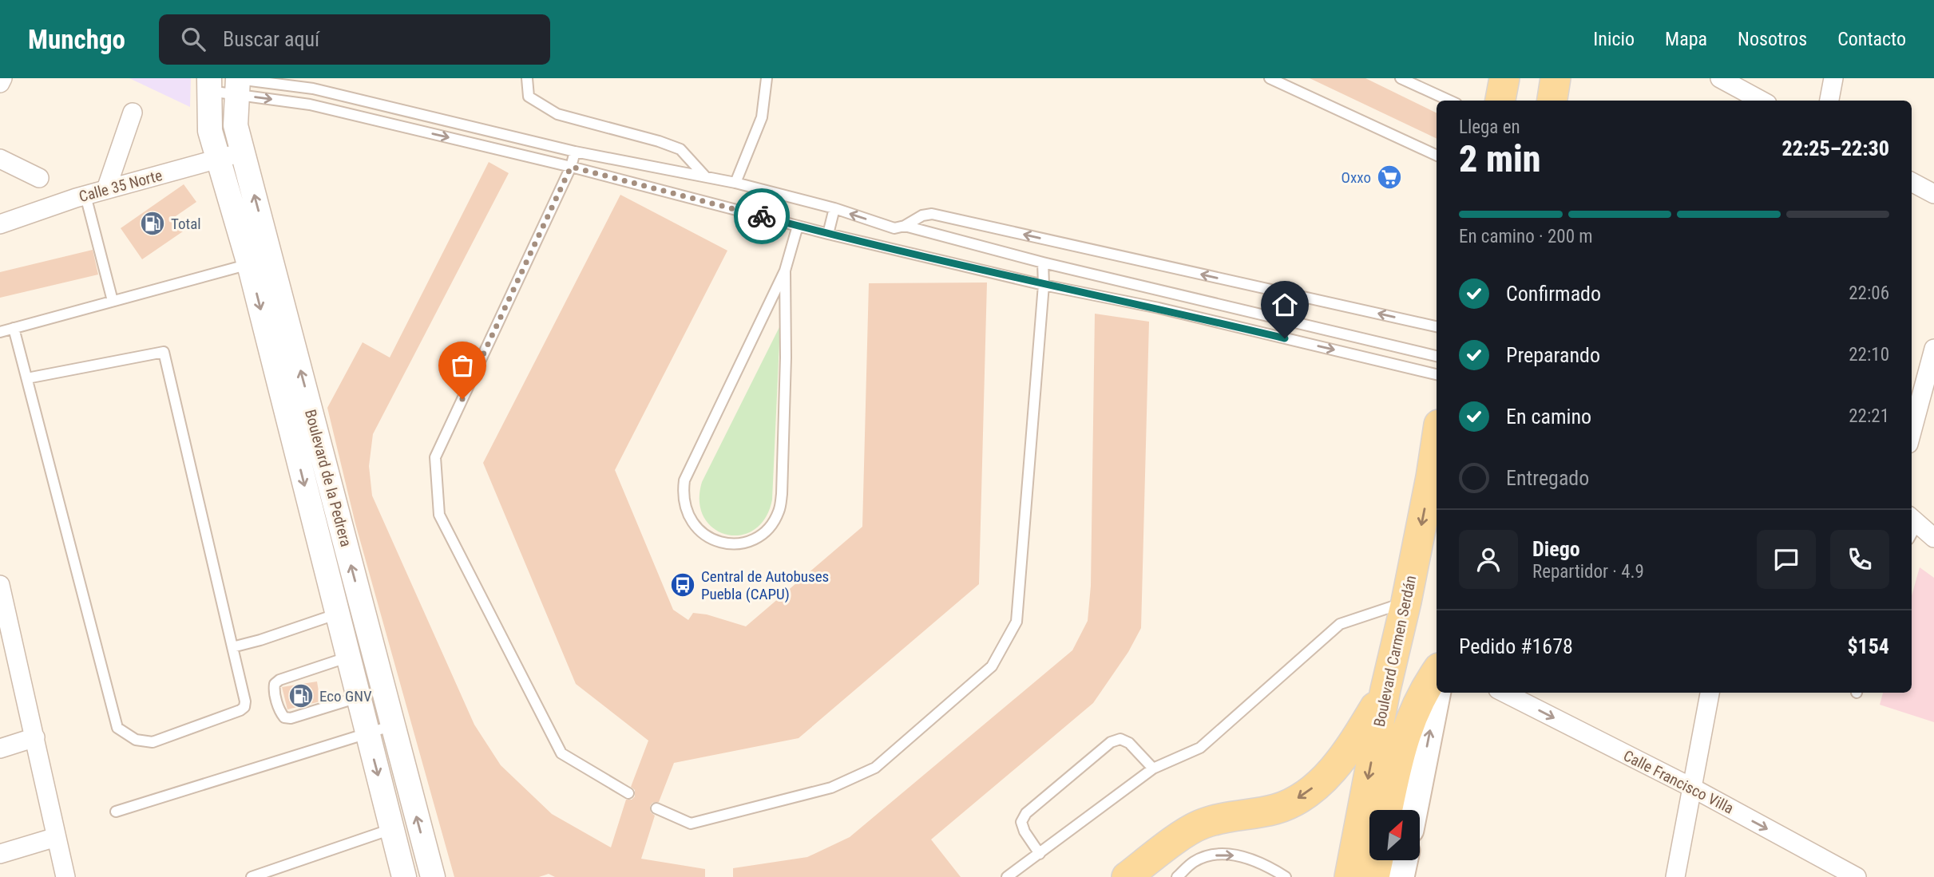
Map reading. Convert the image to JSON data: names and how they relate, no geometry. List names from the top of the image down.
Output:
{
  "streets": {
    "main road": ["Boulevard Carmen Serdán"],
    "street": ["Calle 35 Norte", "Boulevard de la Pedrera", "Calle Francisco Villa"]
  },
  "crossings": [
    ["Calle 35 Norte", "Boulevard de la Pedrera"]
  ],
  "one_way": ["Calle Francisco Villa"],
  "places": {
    "supermarket": ["Oxxo"],
    "fuel station": ["Total", "Eco GNV"],
    "bus stop": ["Central de Autobuses Puebla (CAPU)"]
  },
  "north": "top right",
  "page": {
    "header": "Munchgo",
    "search": "Buscar aquí",
    "nav": [
      "Inicio",
      "Mapa",
      "Nosotros",
      "Contacto"
    ],
    "heading": ["2 min", "Llega en", "22:25–22:30"],
    "panel": [
      "Diego",
      "Repartidor · 4.9",
      "Pedido #1678",
      "$154"
    ],
    "bar": "En camino · 200 m",
    "list": [
      ["Confirmado", "22:06"],
      ["Preparando", "22:10"],
      ["En camino", "22:21"],
      "Entregado"
    ]
  }
}
